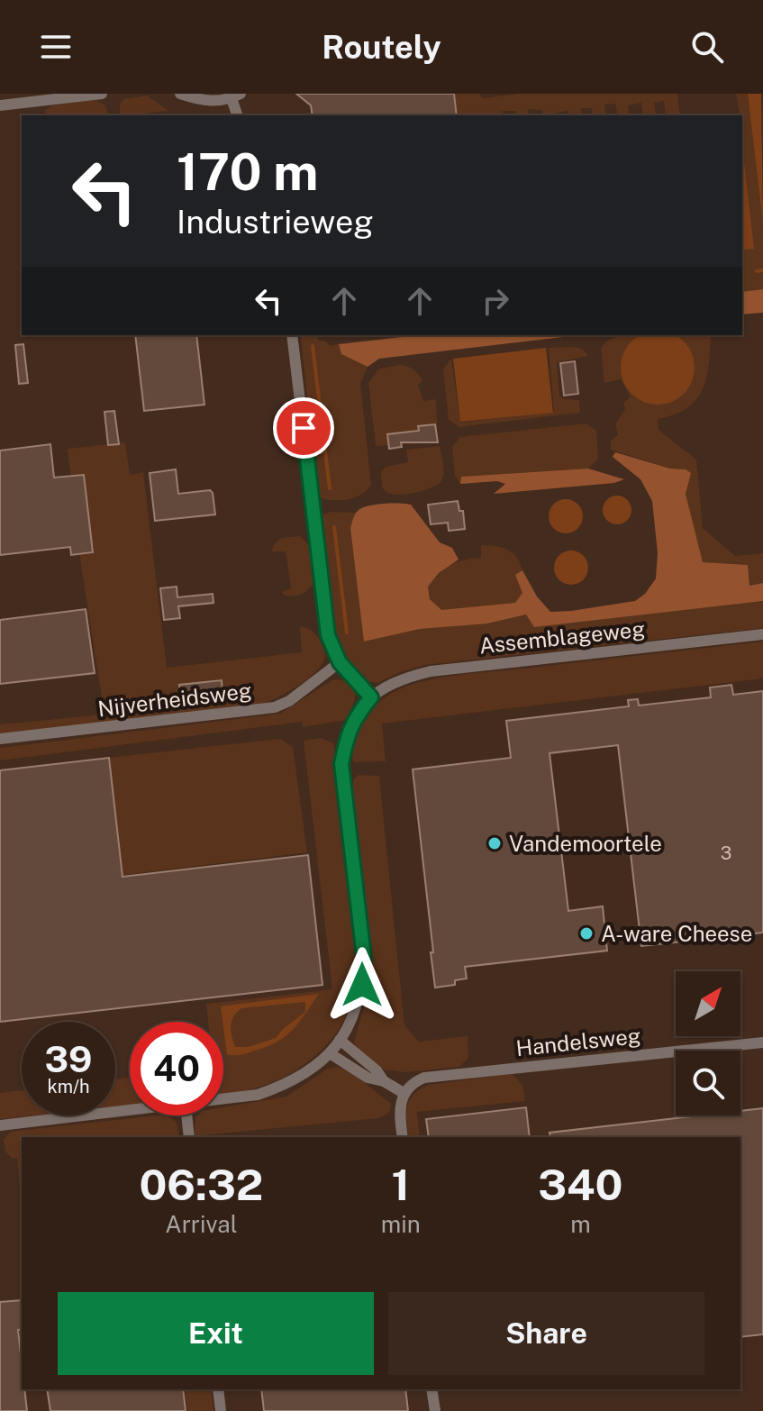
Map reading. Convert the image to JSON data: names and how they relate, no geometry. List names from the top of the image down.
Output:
{
  "streets": {
    "street": ["Assemblageweg", "Nijverheidsweg", "Handelsweg"]
  },
  "places": ["Vandemoortele", "A-ware Cheese"],
  "house_numbers": ["3"],
  "north": "top right",
  "page": {
    "header": "Routely",
    "turn": ["170 m", "Industrieweg"],
    "speed": "39 km/h",
    "limit": "40",
    "eta": [
      "06:32",
      "Arrival",
      "1",
      "min",
      "340",
      "m"
    ],
    "buttons": ["Exit", "Share"]
  }
}
